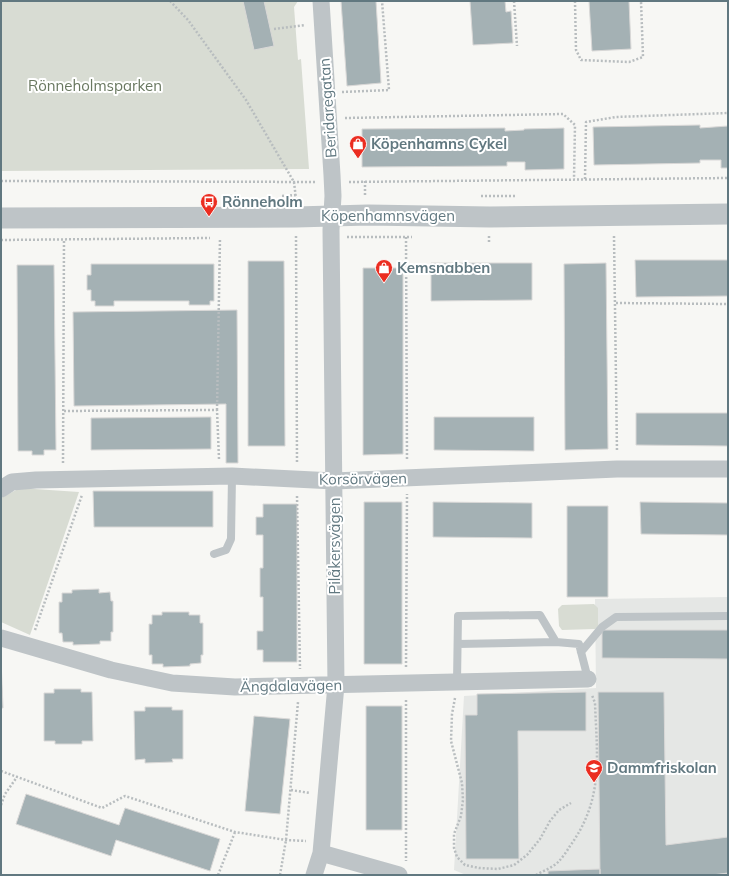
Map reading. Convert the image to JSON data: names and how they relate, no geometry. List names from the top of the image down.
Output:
{
  "streets": {
    "street": [
      "Beridaregatan",
      "Köpenhamnsvägen",
      "Korsörvägen",
      "Pilåkersvägen",
      "Ängdalavägen"
    ]
  },
  "crossings": [
    ["Beridaregatan", "Köpenhamnsvägen"],
    ["Beridaregatan", "Pilåkersvägen"],
    ["Köpenhamnsvägen", "Pilåkersvägen"],
    ["Korsörvägen", "Pilåkersvägen"],
    ["Pilåkersvägen", "Ängdalavägen"]
  ],
  "parks": ["Rönneholmsparken"],
  "places": {
    "shop": ["Köpenhamns Cykel", "Kemsnabben"],
    "bus stop": ["Rönneholm"],
    "school or university": ["Dammfriskolan"]
  }
}
